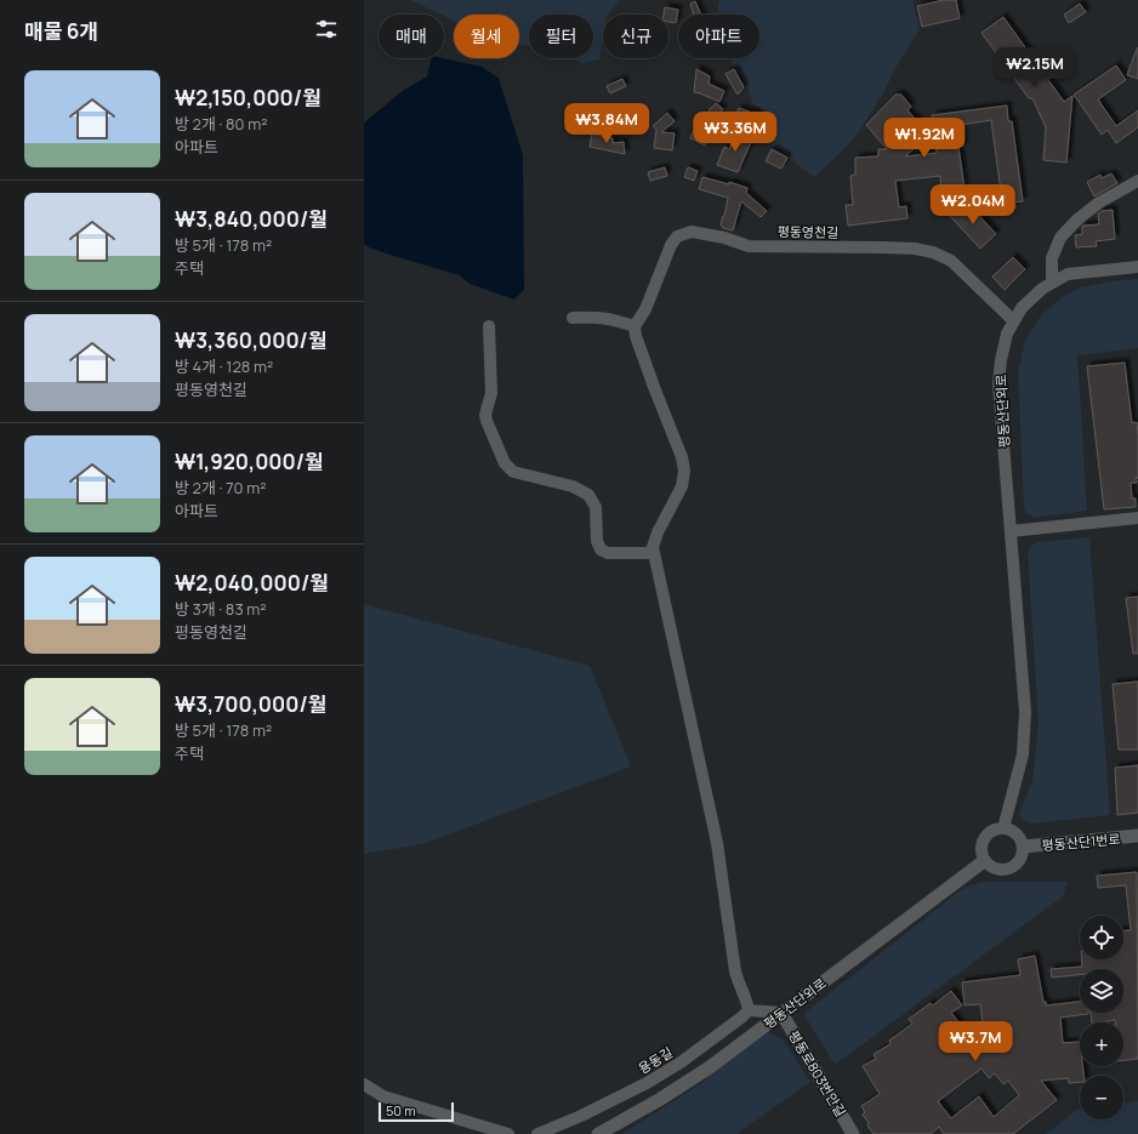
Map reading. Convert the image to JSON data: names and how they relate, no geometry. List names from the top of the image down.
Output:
{
  "streets": {
    "street": [
      "평동영천길",
      "평동산단외로",
      "평동산단1번로",
      "용동길",
      "평동로803번안길"
    ]
  },
  "crossings": [
    ["평동영천길", "평동산단외로"],
    ["평동산단외로", "평동산단1번로"],
    ["평동산단외로", "평동로803번안길"]
  ],
  "scale_bar": "50 m",
  "page": {
    "heading": "매물 6개",
    "chip": [
      "매매",
      "월세",
      "필터",
      "신규",
      "아파트"
    ],
    "price": [
      "₩2.15M",
      "₩3.84M",
      "₩3.36M",
      "₩1.92M",
      "₩2.04M",
      "₩3.7M"
    ],
    "list": [
      {
        "name": "₩2,150,000/월",
        "note": "방 2개 · 80 m² · 아파트"
      },
      {
        "name": "₩3,840,000/월",
        "note": "방 5개 · 178 m² · 주택"
      },
      {
        "name": "₩3,360,000/월",
        "note": "방 4개 · 128 m² · 평동영천길"
      },
      {
        "name": "₩1,920,000/월",
        "note": "방 2개 · 70 m² · 아파트"
      },
      {
        "name": "₩2,040,000/월",
        "note": "방 3개 · 83 m² · 평동영천길"
      },
      {
        "name": "₩3,700,000/월",
        "note": "방 5개 · 178 m² · 주택"
      }
    ],
    "map_buttons": ["+", "−"],
    "scale": "50 m"
  }
}
